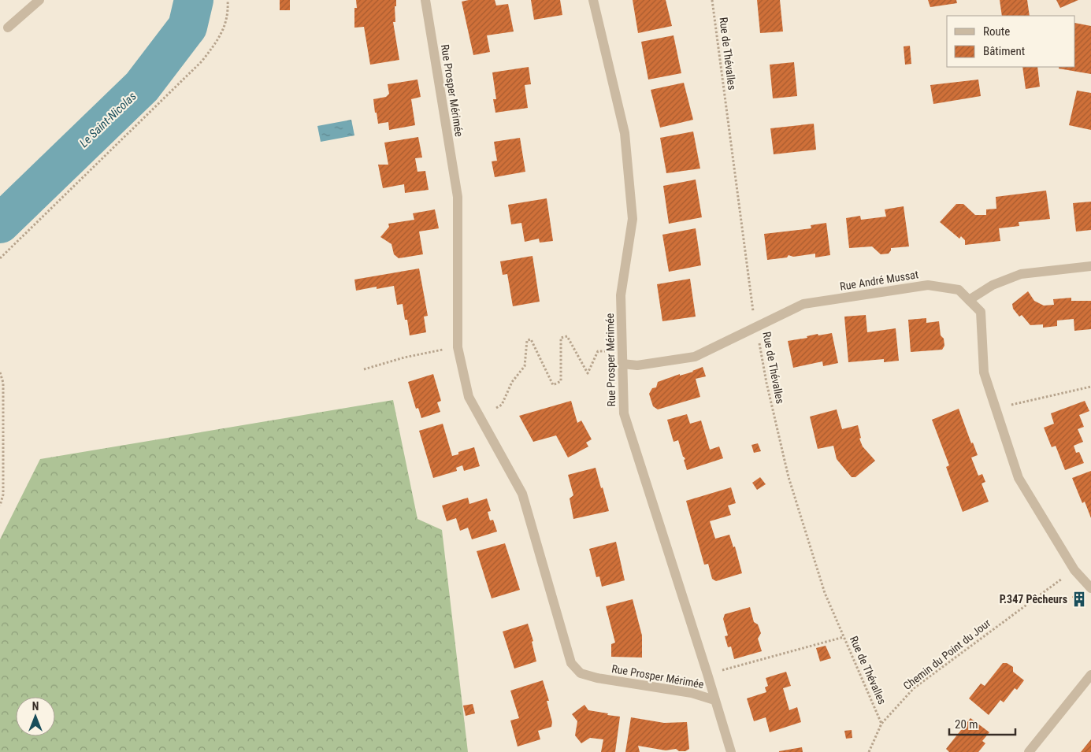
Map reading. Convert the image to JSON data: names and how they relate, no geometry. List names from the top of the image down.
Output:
{
  "streets": {
    "street": ["Rue Prosper Mérimée", "Rue André Mussat"],
    "path": ["Rue de Thévalles", "Chemin du Point du Jour"]
  },
  "crossings": [
    ["Rue de Thévalles", "Rue André Mussat"],
    ["Rue de Thévalles", "Chemin du Point du Jour"],
    ["Rue Prosper Mérimée", "Rue André Mussat"],
    ["Rue André Mussat", "Chemin du Point du Jour"]
  ],
  "water": ["Le Saint-Nicolas"],
  "places": {
    "building": ["P.347 Pêcheurs"]
  },
  "legend": ["Route", "Bâtiment"],
  "scale_bar": "20 m",
  "north": "top"
}
